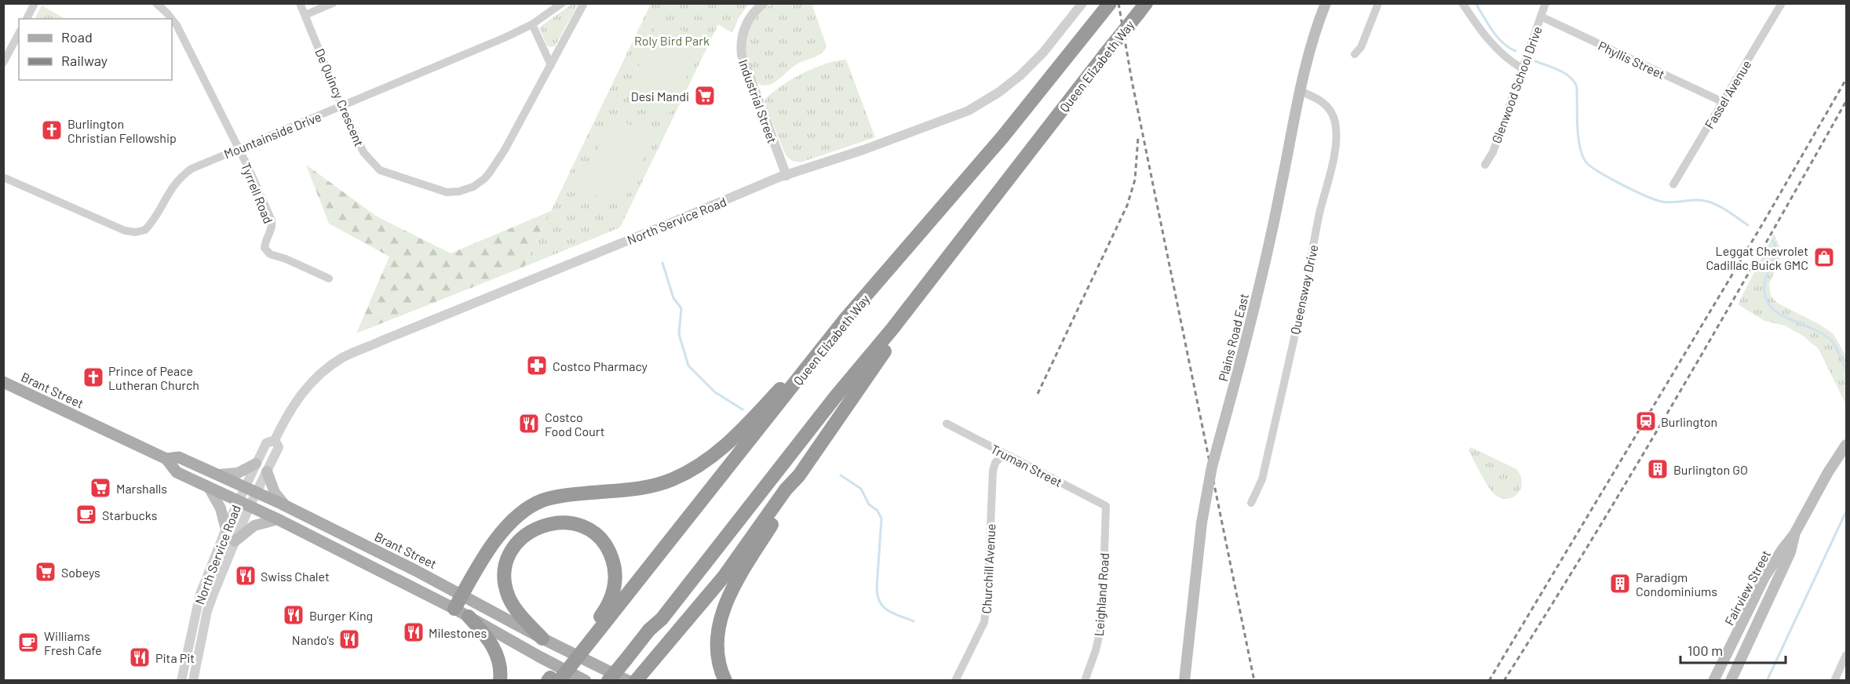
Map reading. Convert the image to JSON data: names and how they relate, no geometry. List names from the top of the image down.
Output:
{
  "streets": {
    "highway": ["Queen Elizabeth Way"],
    "main road": ["Plains Road East", "Brant Street", "Fairview Street"],
    "street": [
      "Phyllis Street",
      "Glenwood School Drive",
      "Fassel Avenue",
      "De Quincy Crescent",
      "Industrial Street",
      "Mountainside Drive",
      "Tyrrell Road",
      "North Service Road",
      "Queensway Drive",
      "Truman Street",
      "Churchill Avenue",
      "Leighland Road"
    ]
  },
  "crossings": [
    ["Phyllis Street", "Glenwood School Drive"],
    ["Phyllis Street", "Fassel Avenue"],
    ["Queen Elizabeth Way", "Brant Street"],
    ["De Quincy Crescent", "Mountainside Drive"],
    ["Industrial Street", "North Service Road"],
    ["Mountainside Drive", "Tyrrell Road"],
    ["North Service Road", "Brant Street"],
    ["Queensway Drive", "Plains Road East"],
    ["Truman Street", "Churchill Avenue"],
    ["Truman Street", "Leighland Road"]
  ],
  "parks": ["Roly Bird Park"],
  "places": {
    "supermarket": ["Desi Mandi", "Marshalls", "Sobeys"],
    "church": ["Burlington Christian Fellowship", "Prince of Peace Lutheran Church"],
    "shop": ["Leggat Chevrolet Cadillac Buick GMC"],
    "pharmacy": ["Costco Pharmacy"],
    "station": ["Burlington"],
    "restaurant": [
      "Costco Food Court",
      "Swiss Chalet",
      "Burger King",
      "Milestones",
      "Nando's",
      "Pita Pit"
    ],
    "building": ["Burlington GO", "Paradigm Condominiums"],
    "cafe": ["Starbucks", "Williams Fresh Cafe"]
  },
  "legend": ["Road", "Railway"],
  "scale_bar": "100 m"
}
